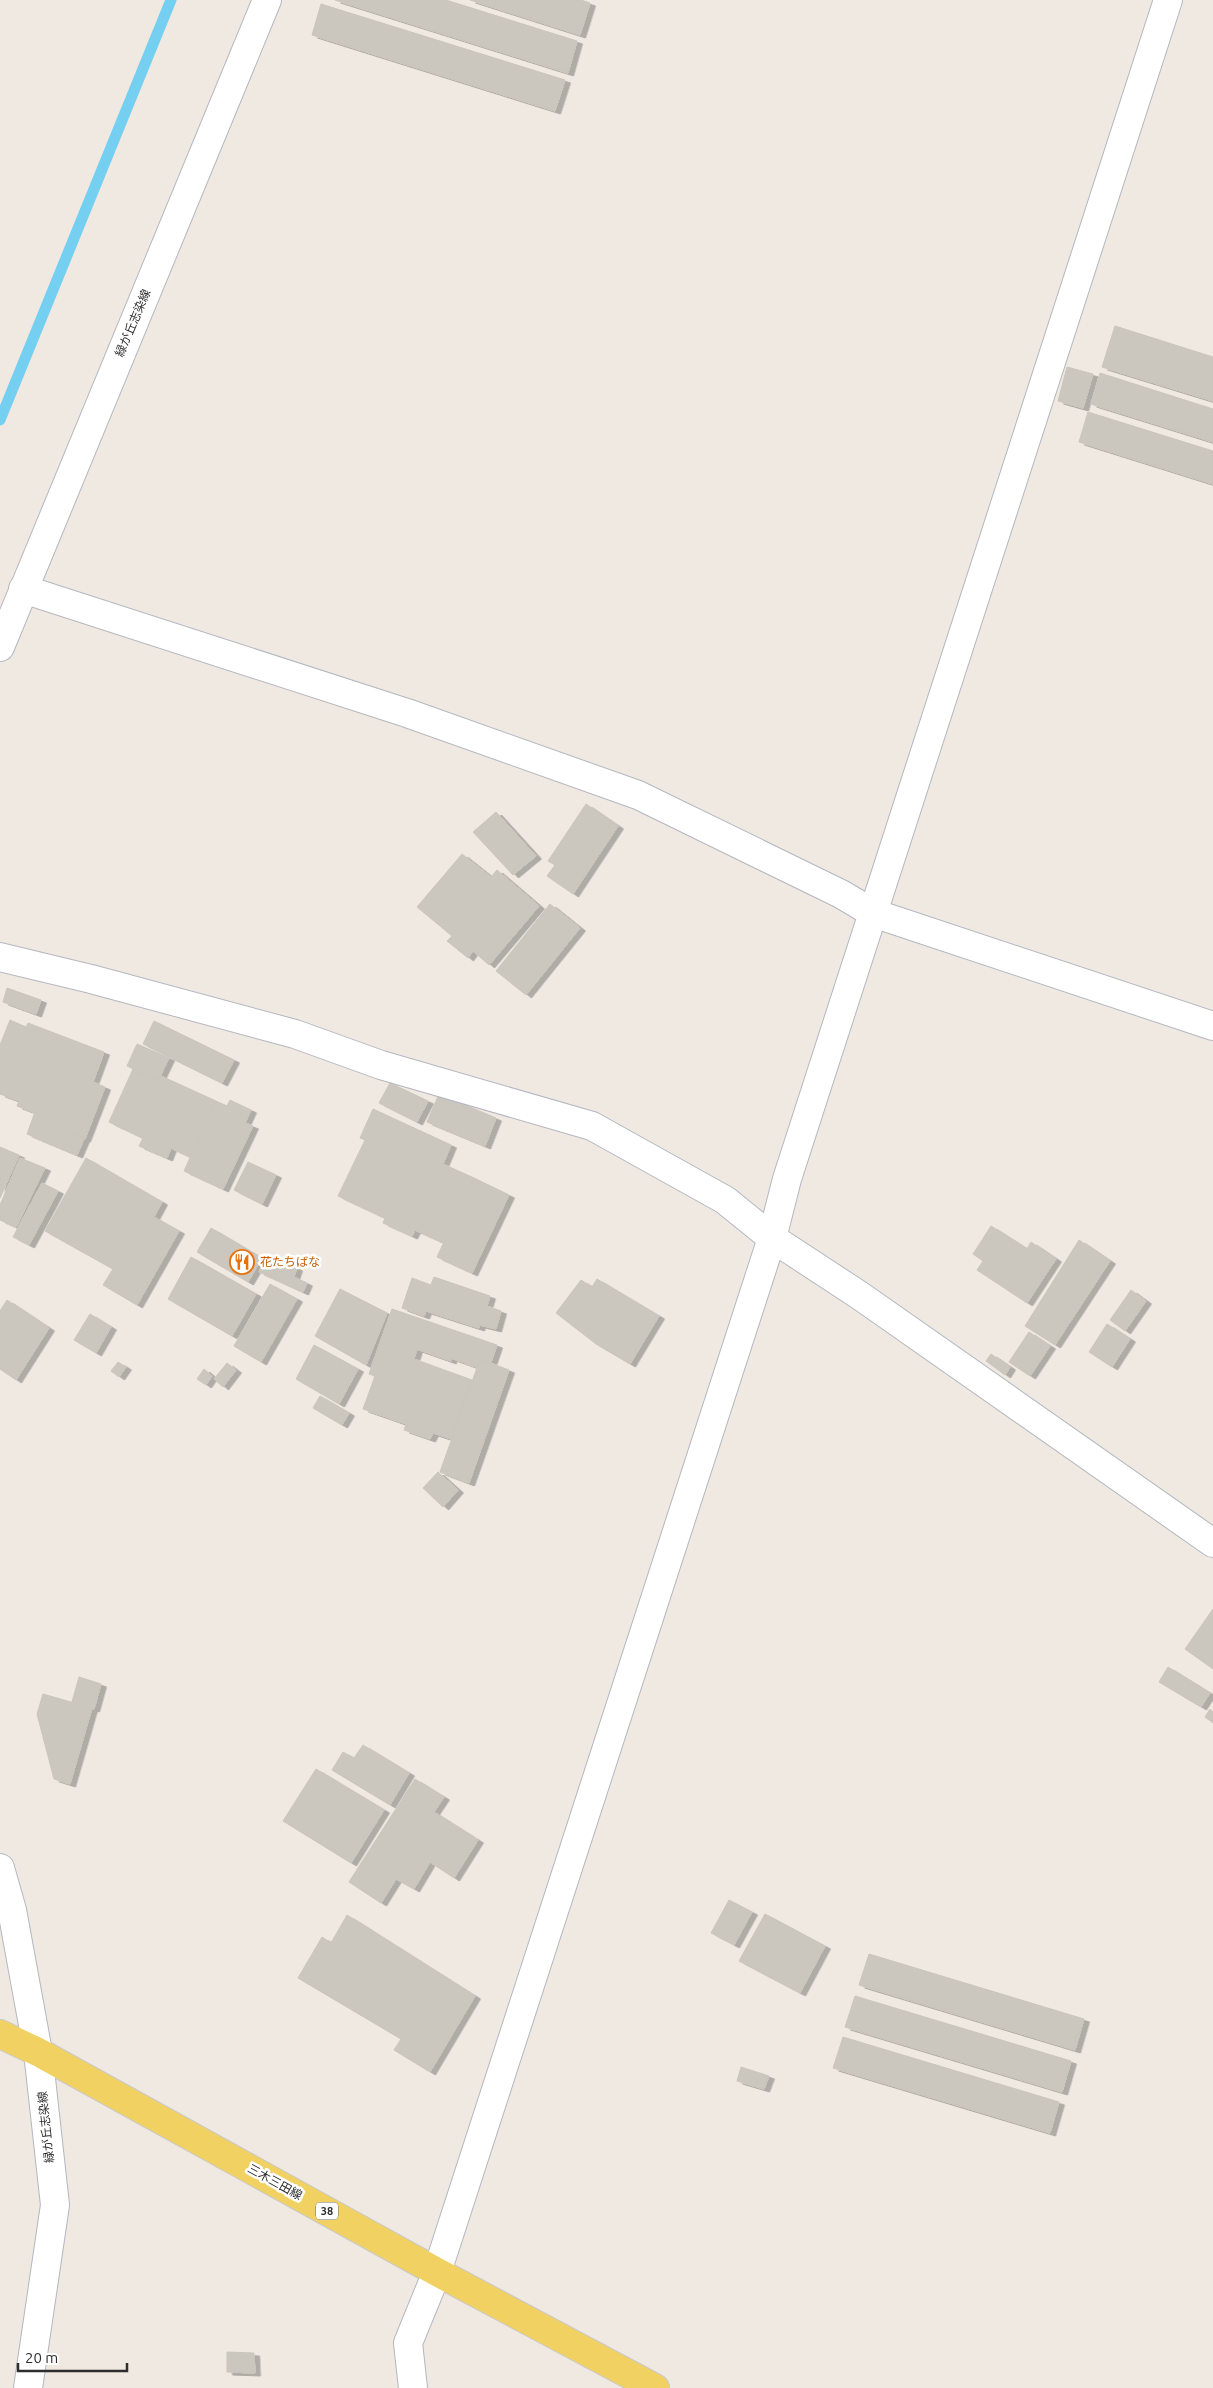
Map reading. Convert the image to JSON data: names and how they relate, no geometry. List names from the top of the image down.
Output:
{
  "streets": {
    "main road": ["三木三田線", "38"],
    "street": ["緑が丘志染線"]
  },
  "crossings": [
    ["緑が丘志染線", "三木三田線"]
  ],
  "places": {
    "restaurant": ["花たちばな"]
  },
  "scale_bar": "20 m"
}
